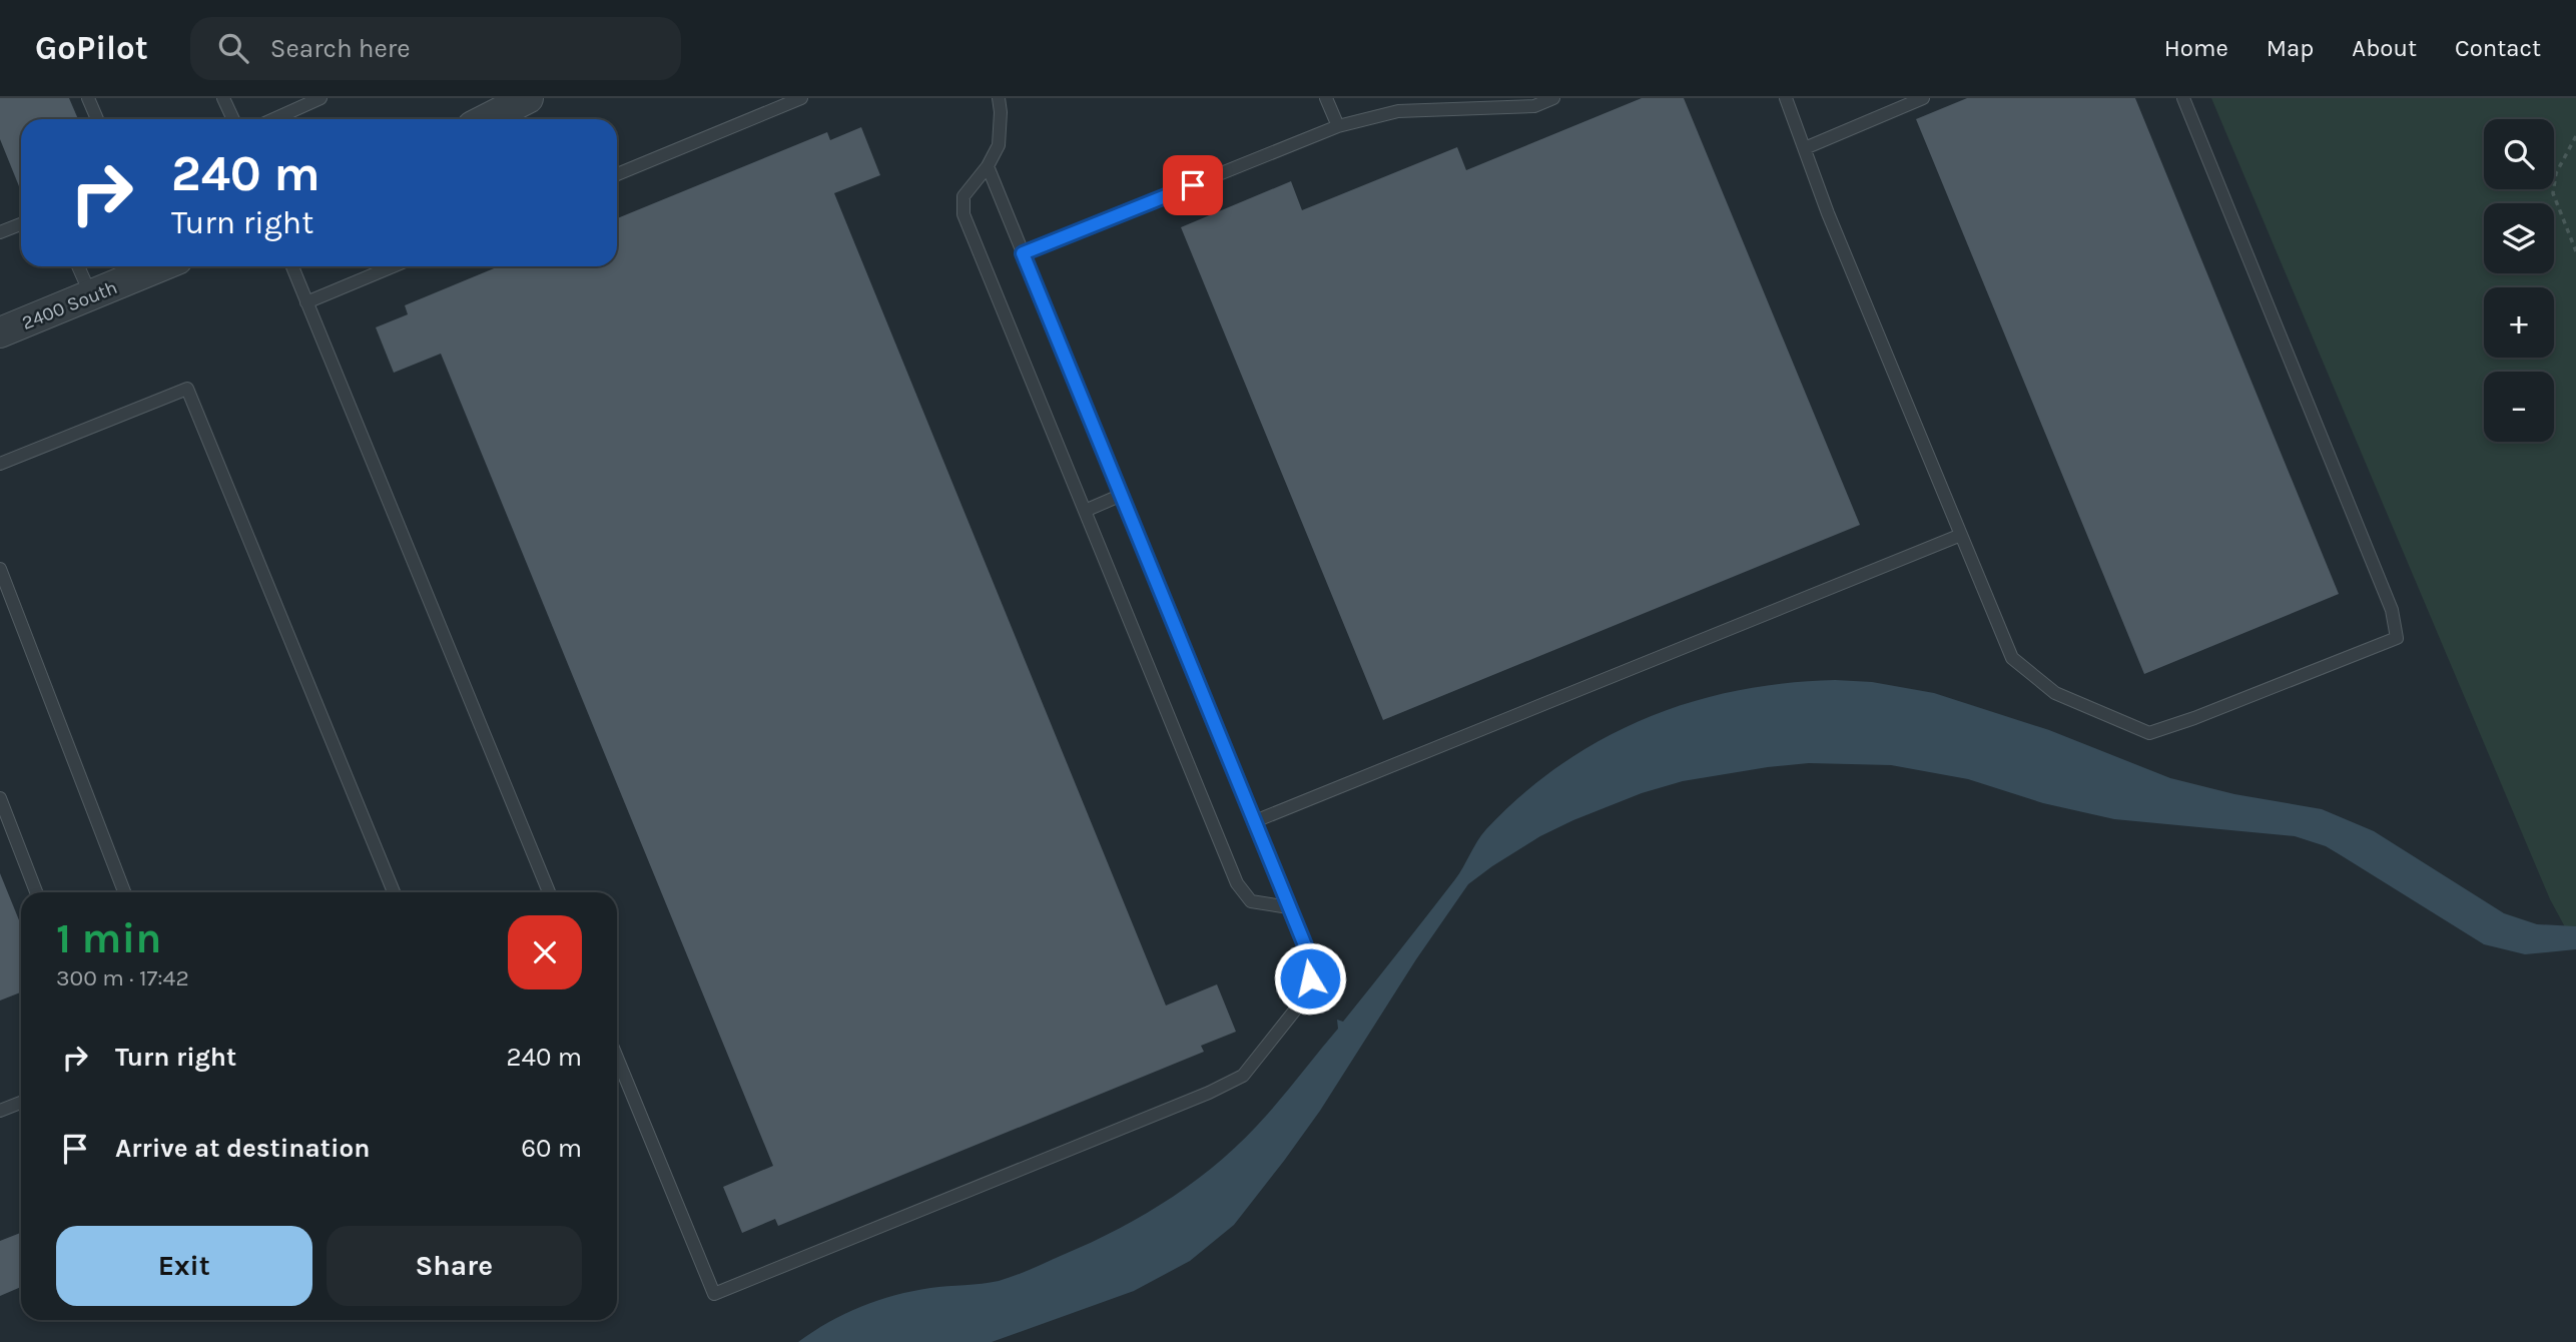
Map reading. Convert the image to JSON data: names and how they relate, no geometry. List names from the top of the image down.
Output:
{
  "streets": {
    "street": ["2400 South"]
  },
  "page": {
    "header": "GoPilot",
    "search": "Search here",
    "nav": [
      "Home",
      "Map",
      "About",
      "Contact"
    ],
    "map_buttons": ["+", "−"],
    "turn": ["240 m", "Turn right"],
    "heading": ["1 min", "300 m · 17:42"],
    "list": [
      {
        "name": "Turn right",
        "value": "240 m"
      },
      {
        "name": "Arrive at destination",
        "value": "60 m"
      }
    ],
    "buttons": ["Exit", "Share"]
  }
}
